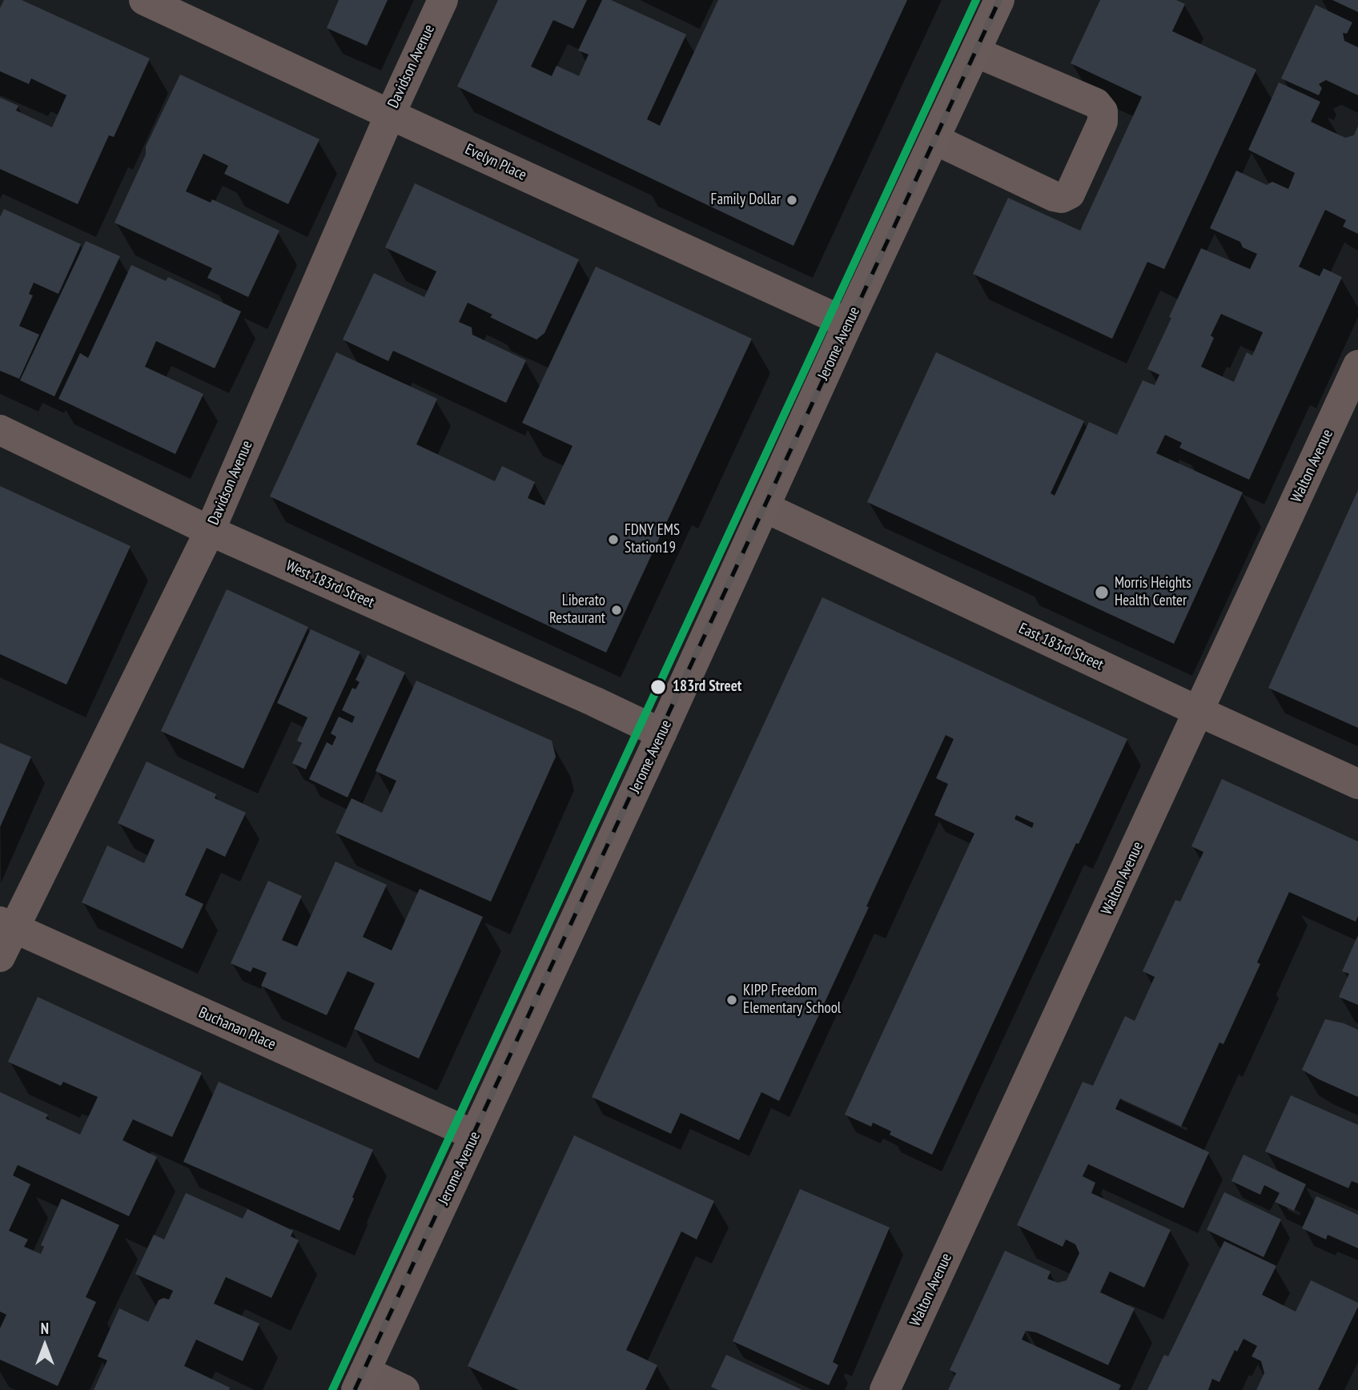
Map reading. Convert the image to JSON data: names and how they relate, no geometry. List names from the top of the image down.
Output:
{
  "streets": {
    "main road": ["Jerome Avenue"],
    "street": [
      "Davidson Avenue",
      "Evelyn Place",
      "Walton Avenue",
      "West 183rd Street",
      "East 183rd Street",
      "Buchanan Place"
    ]
  },
  "crossings": [
    ["Davidson Avenue", "Evelyn Place"],
    ["Davidson Avenue", "West 183rd Street"],
    ["Davidson Avenue", "Buchanan Place"],
    ["Evelyn Place", "Jerome Avenue"],
    ["Jerome Avenue", "West 183rd Street"],
    ["Jerome Avenue", "East 183rd Street"],
    ["Jerome Avenue", "Buchanan Place"],
    ["Walton Avenue", "East 183rd Street"]
  ],
  "places": [
    "Family Dollar",
    "FDNY EMS Station19",
    "Morris Heights Health Center",
    "Liberato Restaurant",
    "183rd Street",
    "KIPP Freedom Elementary School"
  ],
  "north": "top"
}
